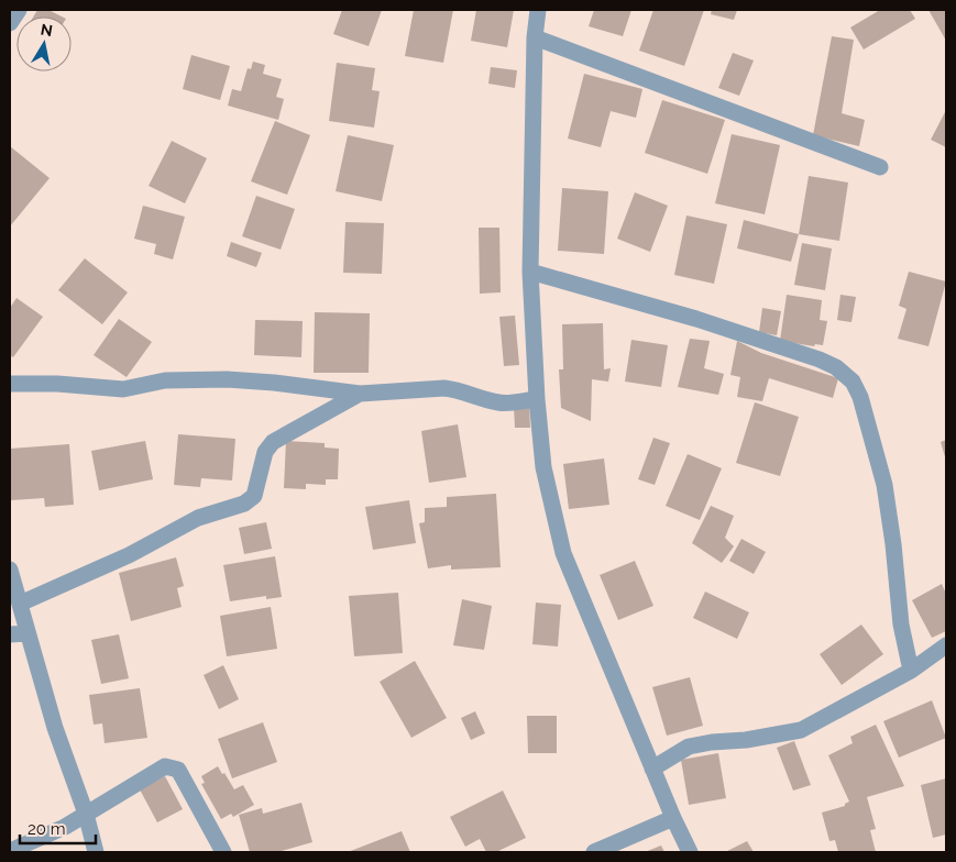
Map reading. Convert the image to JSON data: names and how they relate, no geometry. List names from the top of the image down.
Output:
{
  "scale_bar": "20 m",
  "north": "top"
}
